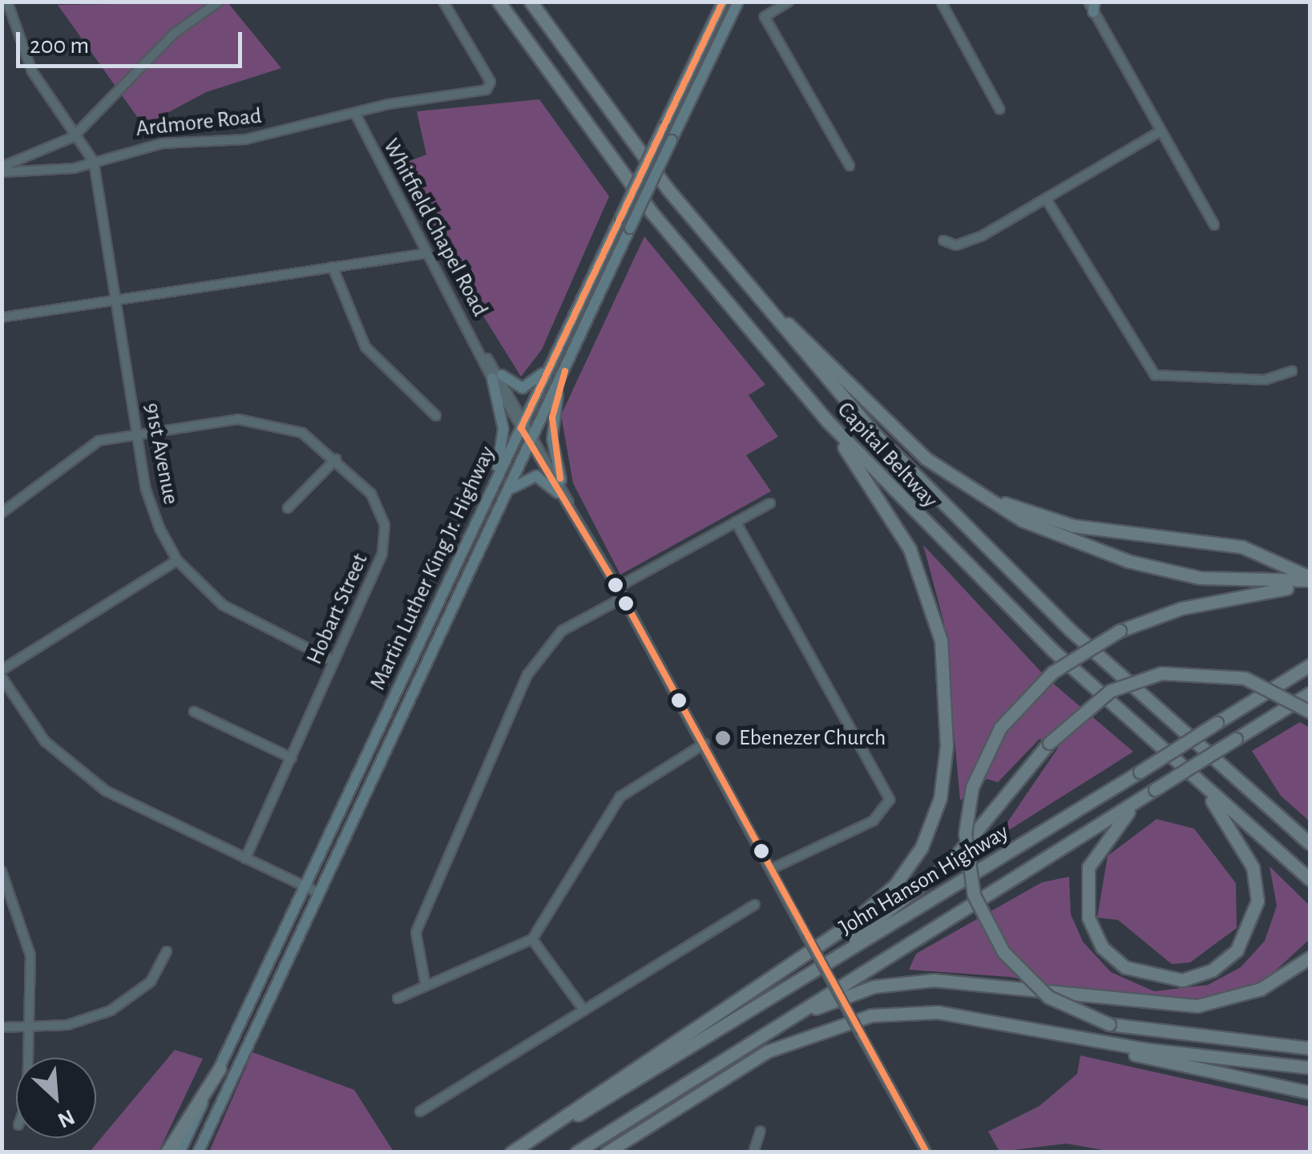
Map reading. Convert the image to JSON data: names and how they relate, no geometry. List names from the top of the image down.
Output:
{
  "streets": {
    "highway": ["Capital Beltway", "John Hanson Highway"],
    "main road": ["Martin Luther King Jr. Highway"],
    "street": [
      "Ardmore Road",
      "Whitfield Chapel Road",
      "91st Avenue",
      "Hobart Street"
    ]
  },
  "crossings": [
    ["Ardmore Road", "Whitfield Chapel Road"],
    ["Ardmore Road", "91st Avenue"],
    ["Whitfield Chapel Road", "Martin Luther King Jr. Highway"],
    ["91st Avenue", "Hobart Street"]
  ],
  "places": ["Ebenezer Church"],
  "scale_bar": "200 m",
  "north": "bottom right"
}
